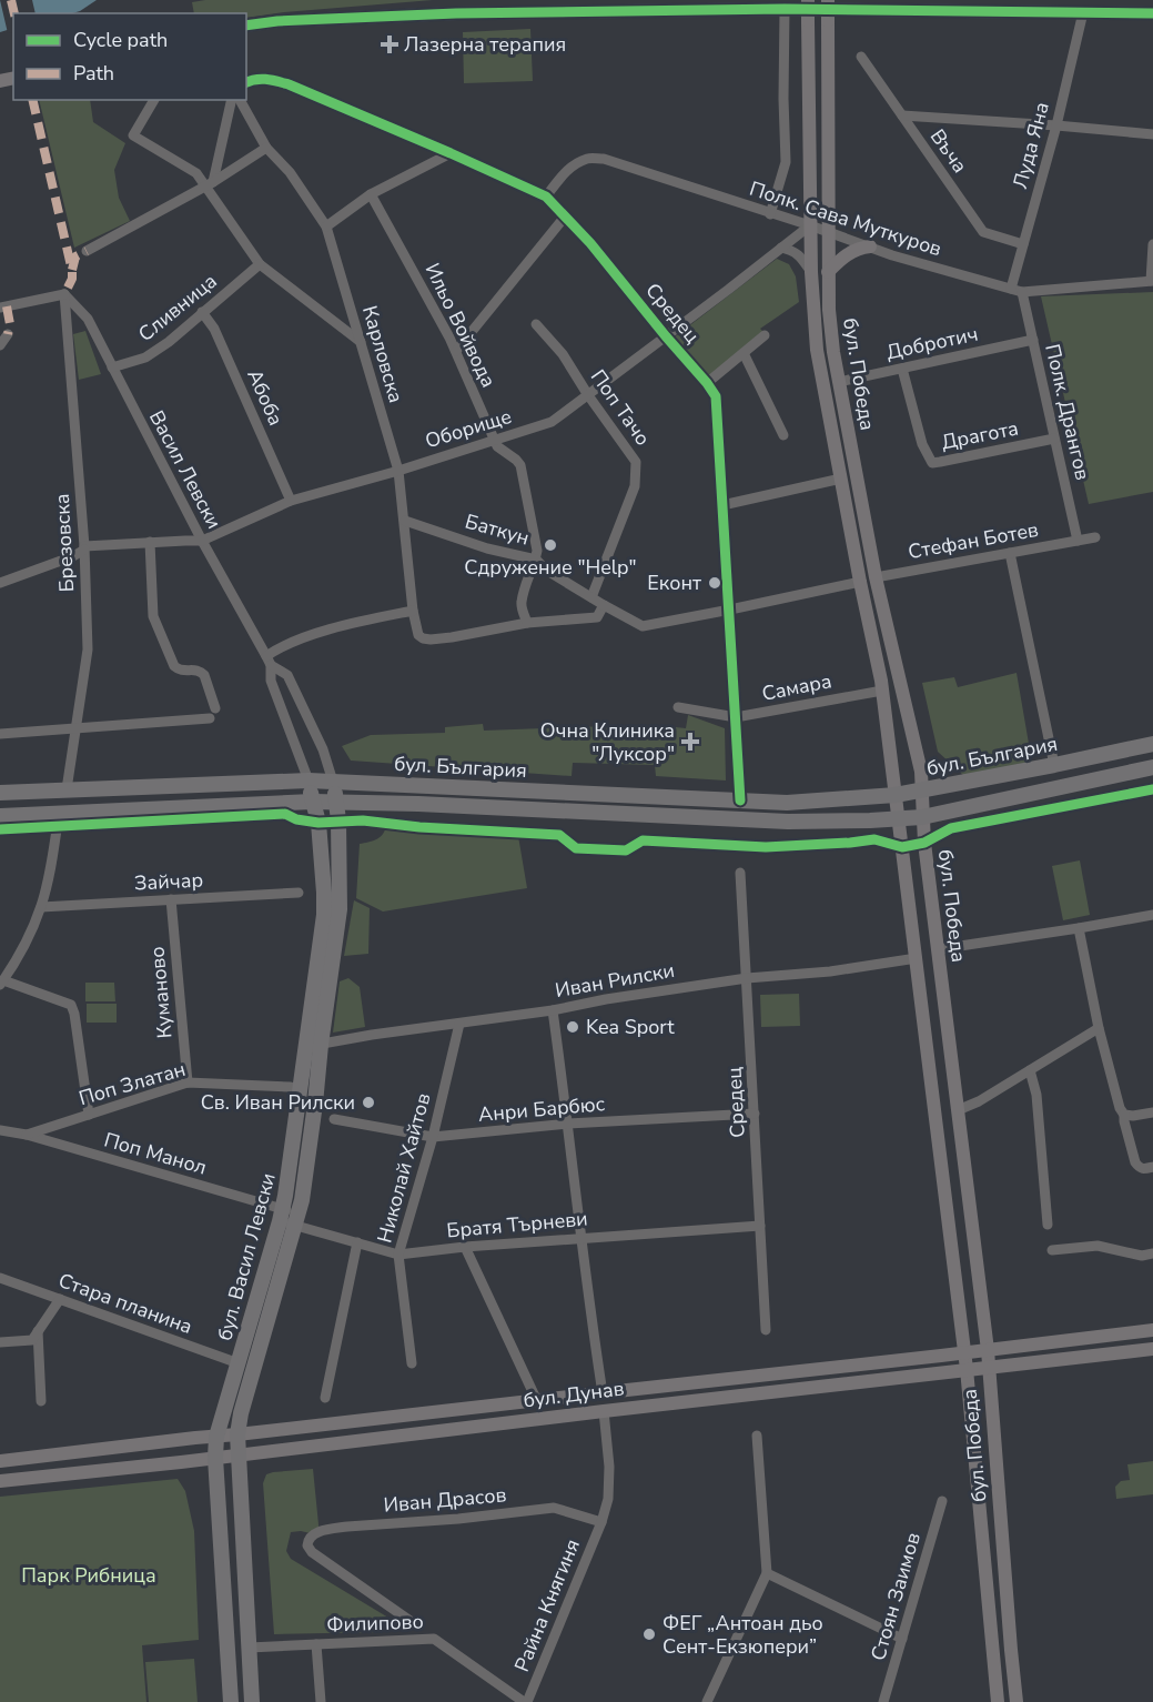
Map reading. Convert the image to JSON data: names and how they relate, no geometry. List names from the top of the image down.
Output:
{
  "streets": {
    "main road": [
      "бул. Победа",
      "бул. България",
      "бул. Васил Левски",
      "бул. Дунав"
    ],
    "street": [
      "Луда Яна",
      "Въча",
      "Полк. Сава Муткуров",
      "Сливница",
      "Средец",
      "Ильо Войвода",
      "Добротич",
      "Карловска",
      "Абоба",
      "Поп Тачо",
      "Полк. Дрангов",
      "Оборище",
      "Драгота",
      "Васил Левски",
      "Баткун",
      "Стефан Ботев",
      "Брезовска",
      "Самара",
      "Зайчар",
      "Иван Рилски",
      "Куманово",
      "Поп Златан",
      "Анри Барбюс",
      "Поп Манол",
      "Николай Хайтов",
      "Братя Търневи",
      "Стара планина",
      "Иван Драсов",
      "Стоян Заимов",
      "Райна Княгиня",
      "Филипово"
    ]
  },
  "crossings": [
    ["Луда Яна", "Въча"],
    ["Луда Яна", "Полк. Сава Муткуров"],
    ["Полк. Сава Муткуров", "Средец"],
    ["Полк. Сава Муткуров", "бул. Победа"],
    ["Полк. Сава Муткуров", "Полк. Дрангов"],
    ["Полк. Сава Муткуров", "Оборище"],
    ["Сливница", "Абоба"],
    ["Сливница", "Васил Левски"],
    ["Средец", "Оборище"],
    ["Средец", "Баткун"],
    ["Средец", "Самара"],
    ["Средец", "бул. България"],
    ["Средец", "Иван Рилски"],
    ["Средец", "Анри Барбюс"],
    ["Средец", "Братя Търневи"],
    ["Ильо Войвода", "Карловска"],
    ["Ильо Войвода", "Оборище"],
    ["Ильо Войвода", "Баткун"],
    ["Добротич", "бул. Победа"],
    ["Добротич", "Полк. Дрангов"],
    ["Добротич", "Драгота"],
    ["Карловска", "Оборище"],
    ["Карловска", "Баткун"],
    ["бул. Победа", "Оборище"],
    ["бул. Победа", "Стефан Ботев"],
    ["бул. Победа", "Самара"],
    ["бул. Победа", "бул. България"],
    ["бул. Победа", "Иван Рилски"],
    ["бул. Победа", "бул. Дунав"],
    ["Абоба", "Оборище"],
    ["Поп Тачо", "Оборище"],
    ["Поп Тачо", "Баткун"],
    ["Полк. Дрангов", "Драгота"],
    ["Полк. Дрангов", "Стефан Ботев"],
    ["Оборище", "Васил Левски"],
    ["Оборище", "Брезовска"],
    ["Васил Левски", "Брезовска"],
    ["Васил Левски", "бул. България"],
    ["Васил Левски", "бул. Васил Левски"],
    ["Брезовска", "бул. България"],
    ["бул. България", "бул. Васил Левски"],
    ["Зайчар", "Куманово"],
    ["Иван Рилски", "Николай Хайтов"],
    ["Иван Рилски", "бул. Васил Левски"],
    ["Куманово", "Поп Златан"],
    ["Поп Златан", "Поп Манол"],
    ["Анри Барбюс", "Николай Хайтов"],
    ["Поп Манол", "Братя Търневи"],
    ["Поп Манол", "бул. Васил Левски"],
    ["Николай Хайтов", "Братя Търневи"],
    ["Братя Търневи", "бул. Васил Левски"],
    ["бул. Васил Левски", "Стара планина"],
    ["бул. Васил Левски", "бул. Дунав"],
    ["бул. Васил Левски", "Филипово"],
    ["бул. Дунав", "Райна Княгиня"],
    ["Иван Драсов", "Райна Княгиня"],
    ["Иван Драсов", "Филипово"],
    ["Райна Княгиня", "Филипово"]
  ],
  "parks": ["Парк Рибница"],
  "places": {
    "health": ["Лазерна терапия", "Очна Клиника \"Луксор\""],
    "other": [
      "Сдружение \"Help\"",
      "Еконт",
      "Kea Sport",
      "Св. Иван Рилски",
      "ФЕГ „Антоан дьо Сент-Екзюпери”"
    ]
  },
  "legend": ["Cycle path", "Path"]
}
